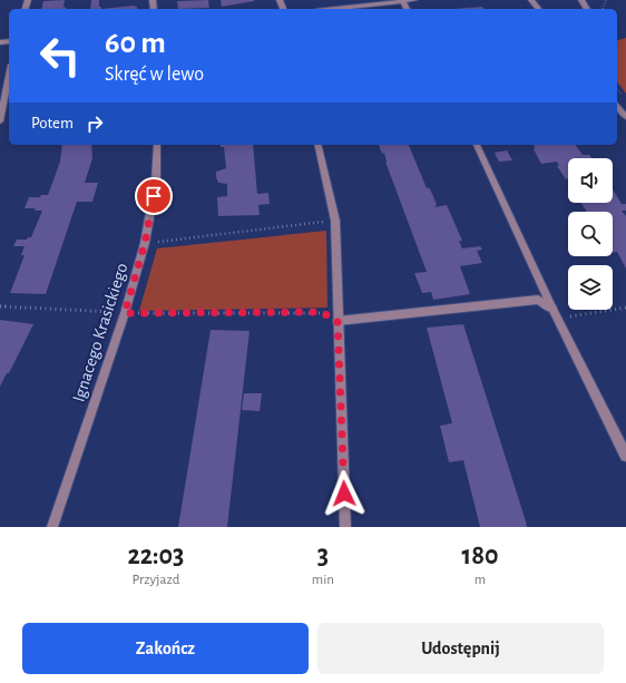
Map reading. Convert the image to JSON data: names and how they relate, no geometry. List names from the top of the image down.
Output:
{
  "streets": {
    "street": ["Ignacego Krasickiego"]
  },
  "page": {
    "turn": ["60 m", "Skręć w lewo"],
    "then": "Potem",
    "eta": [
      "22:03",
      "Przyjazd",
      "3",
      "min",
      "180",
      "m"
    ],
    "buttons": ["Zakończ", "Udostępnij"]
  }
}
